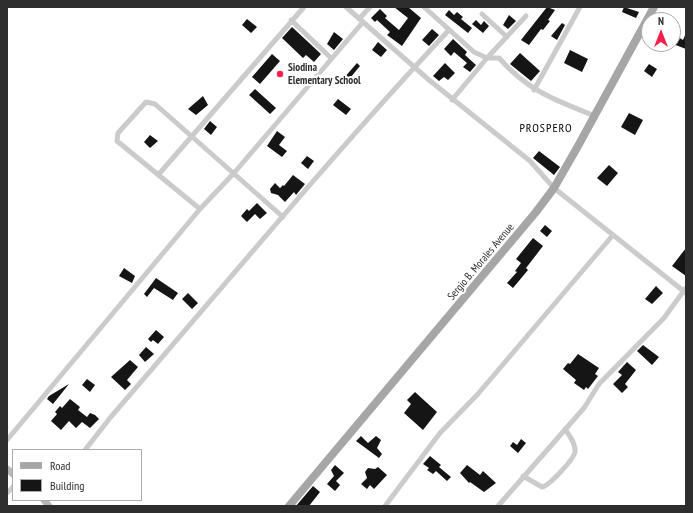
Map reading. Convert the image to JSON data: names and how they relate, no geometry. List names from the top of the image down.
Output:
{
  "streets": {
    "main road": ["Sergio B. Morales Avenue"]
  },
  "districts": ["PROSPERO"],
  "places": ["Siodina Elementary School"],
  "legend": ["Road", "Building"],
  "north": "top"
}
